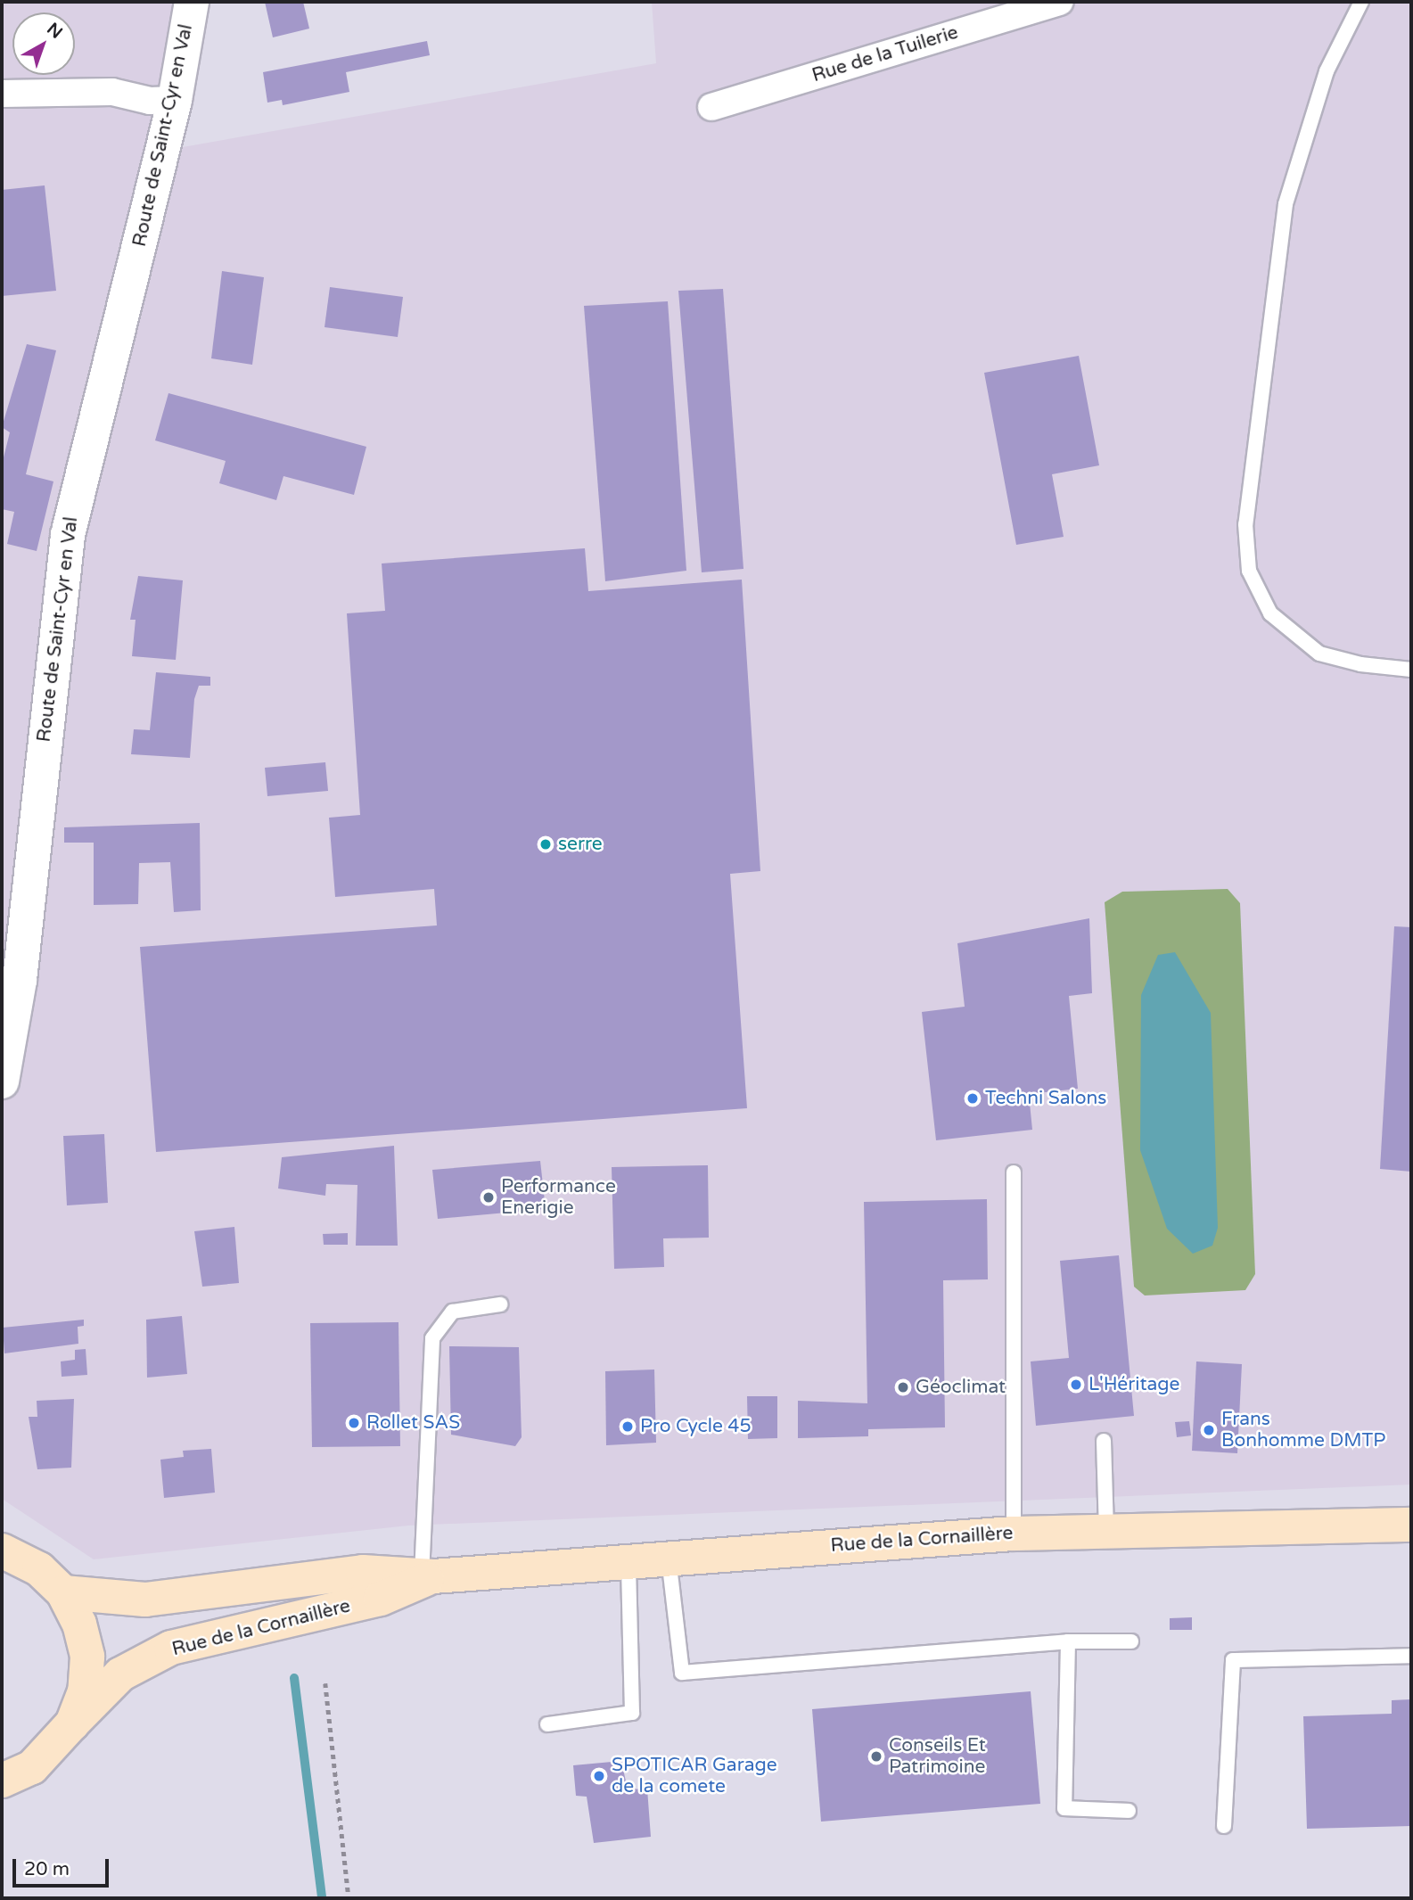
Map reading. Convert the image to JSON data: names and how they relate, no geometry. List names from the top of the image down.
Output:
{
  "streets": {
    "main road": ["Rue de la Cornaillère"],
    "street": ["Rue de la Tuilerie", "Route de Saint-Cyr en Val"]
  },
  "places": [
    "serre",
    "Techni Salons",
    "Performance Enerigie",
    "L'Héritage",
    "Géoclimat",
    "Rollet SAS",
    "Pro Cycle 45",
    "Frans Bonhomme DMTP",
    "Conseils Et Patrimoine",
    "SPOTICAR Garage de la comete"
  ],
  "scale_bar": "20 m",
  "north": "top right"
}
